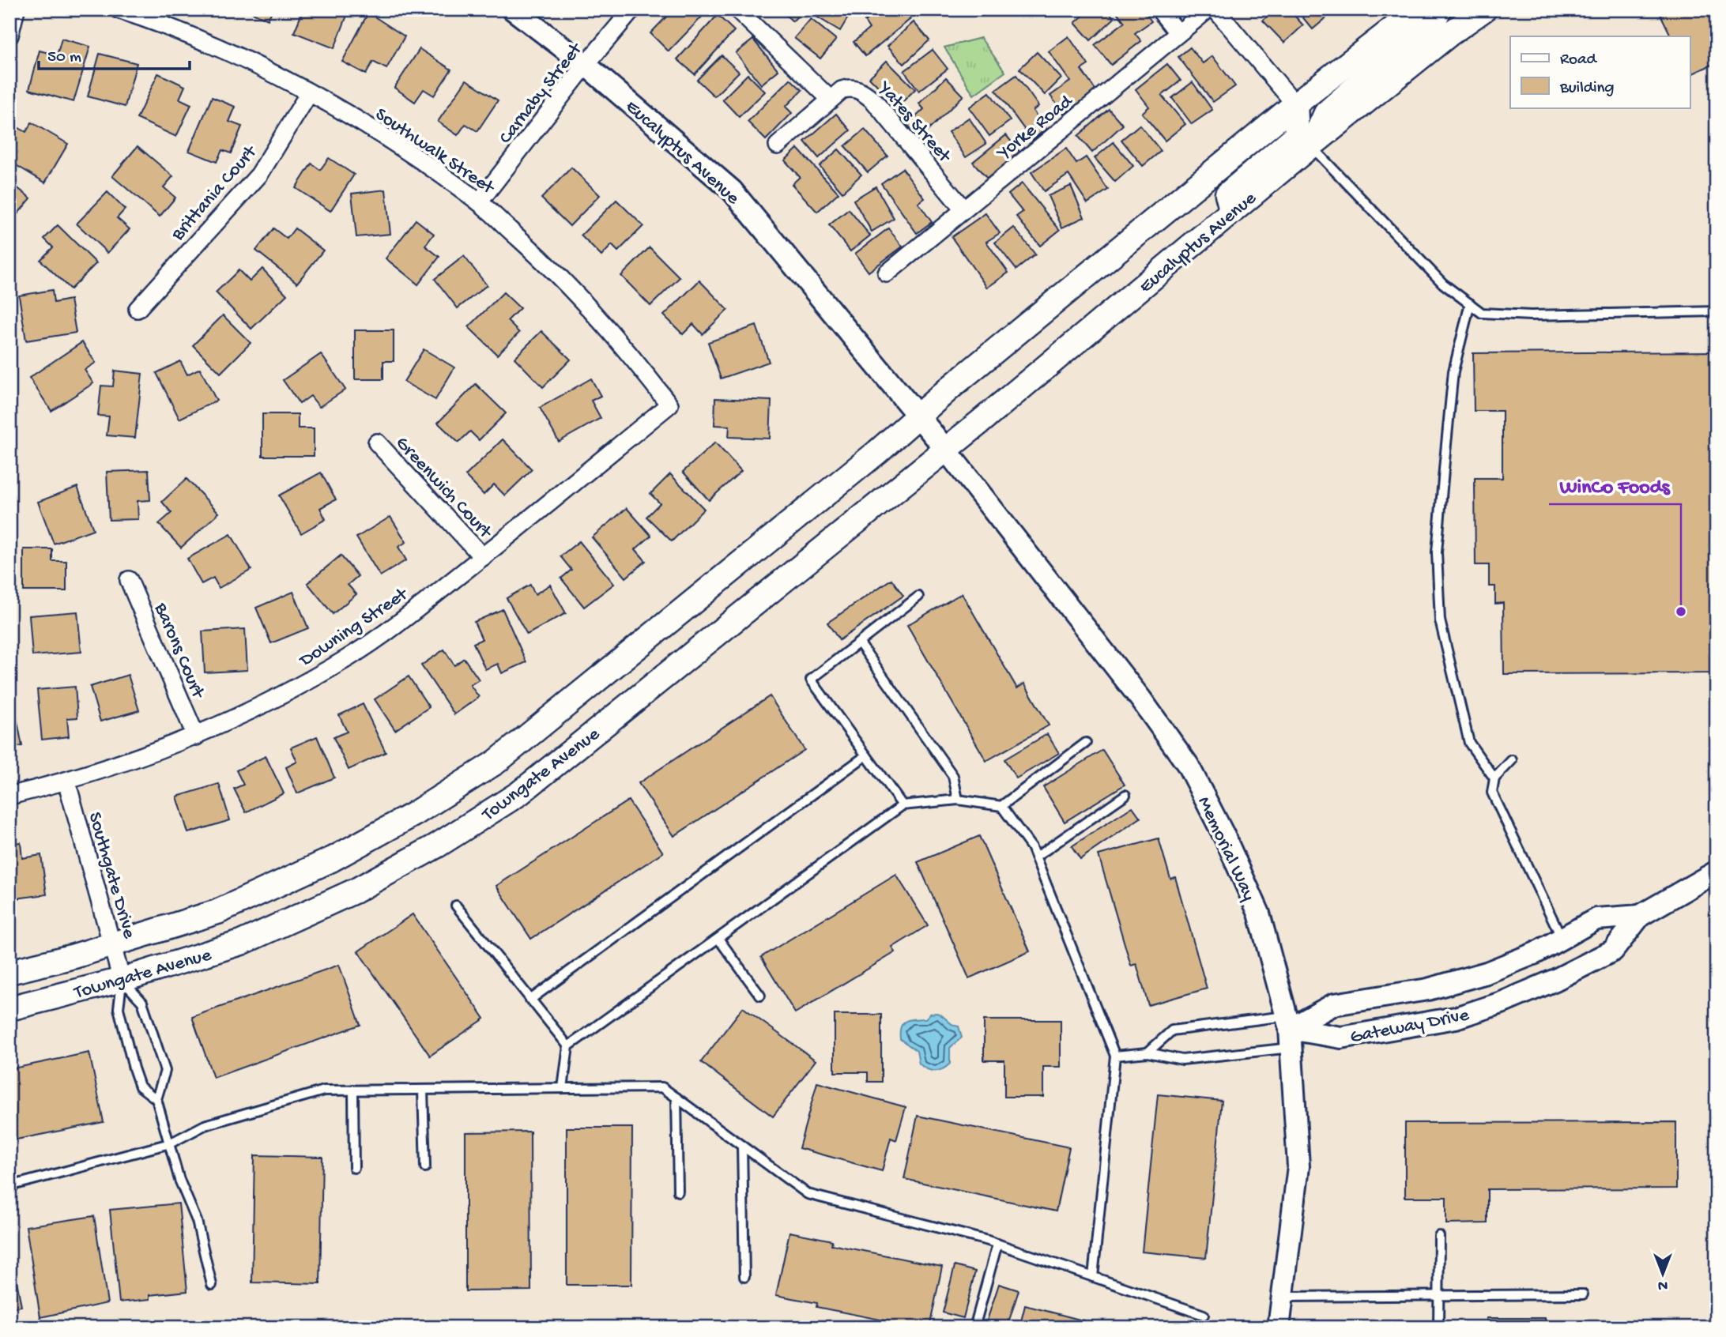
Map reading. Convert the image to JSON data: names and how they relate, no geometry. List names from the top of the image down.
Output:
{
  "streets": {
    "main road": ["Eucalyptus Avenue", "Towngate Avenue"],
    "street": [
      "Carnaby Street",
      "Yates Street",
      "Yorke Road",
      "Southwalk Street",
      "Brittania Court",
      "Greenwich Court",
      "Downing Street",
      "Barons Court",
      "Memorial Way",
      "Southgate Drive",
      "Gateway Drive"
    ]
  },
  "crossings": [
    ["Carnaby Street", "Southwalk Street"],
    ["Carnaby Street", "Eucalyptus Avenue"],
    ["Yates Street", "Yorke Road"],
    ["Southwalk Street", "Brittania Court"],
    ["Southwalk Street", "Downing Street"],
    ["Eucalyptus Avenue", "Towngate Avenue"],
    ["Eucalyptus Avenue", "Memorial Way"],
    ["Greenwich Court", "Downing Street"],
    ["Downing Street", "Barons Court"],
    ["Downing Street", "Southgate Drive"],
    ["Towngate Avenue", "Memorial Way"],
    ["Towngate Avenue", "Southgate Drive"],
    ["Memorial Way", "Gateway Drive"]
  ],
  "places": ["WinCo Foods"],
  "legend": ["Road", "Building"],
  "scale_bar": "50 m",
  "north": "bottom"
}
